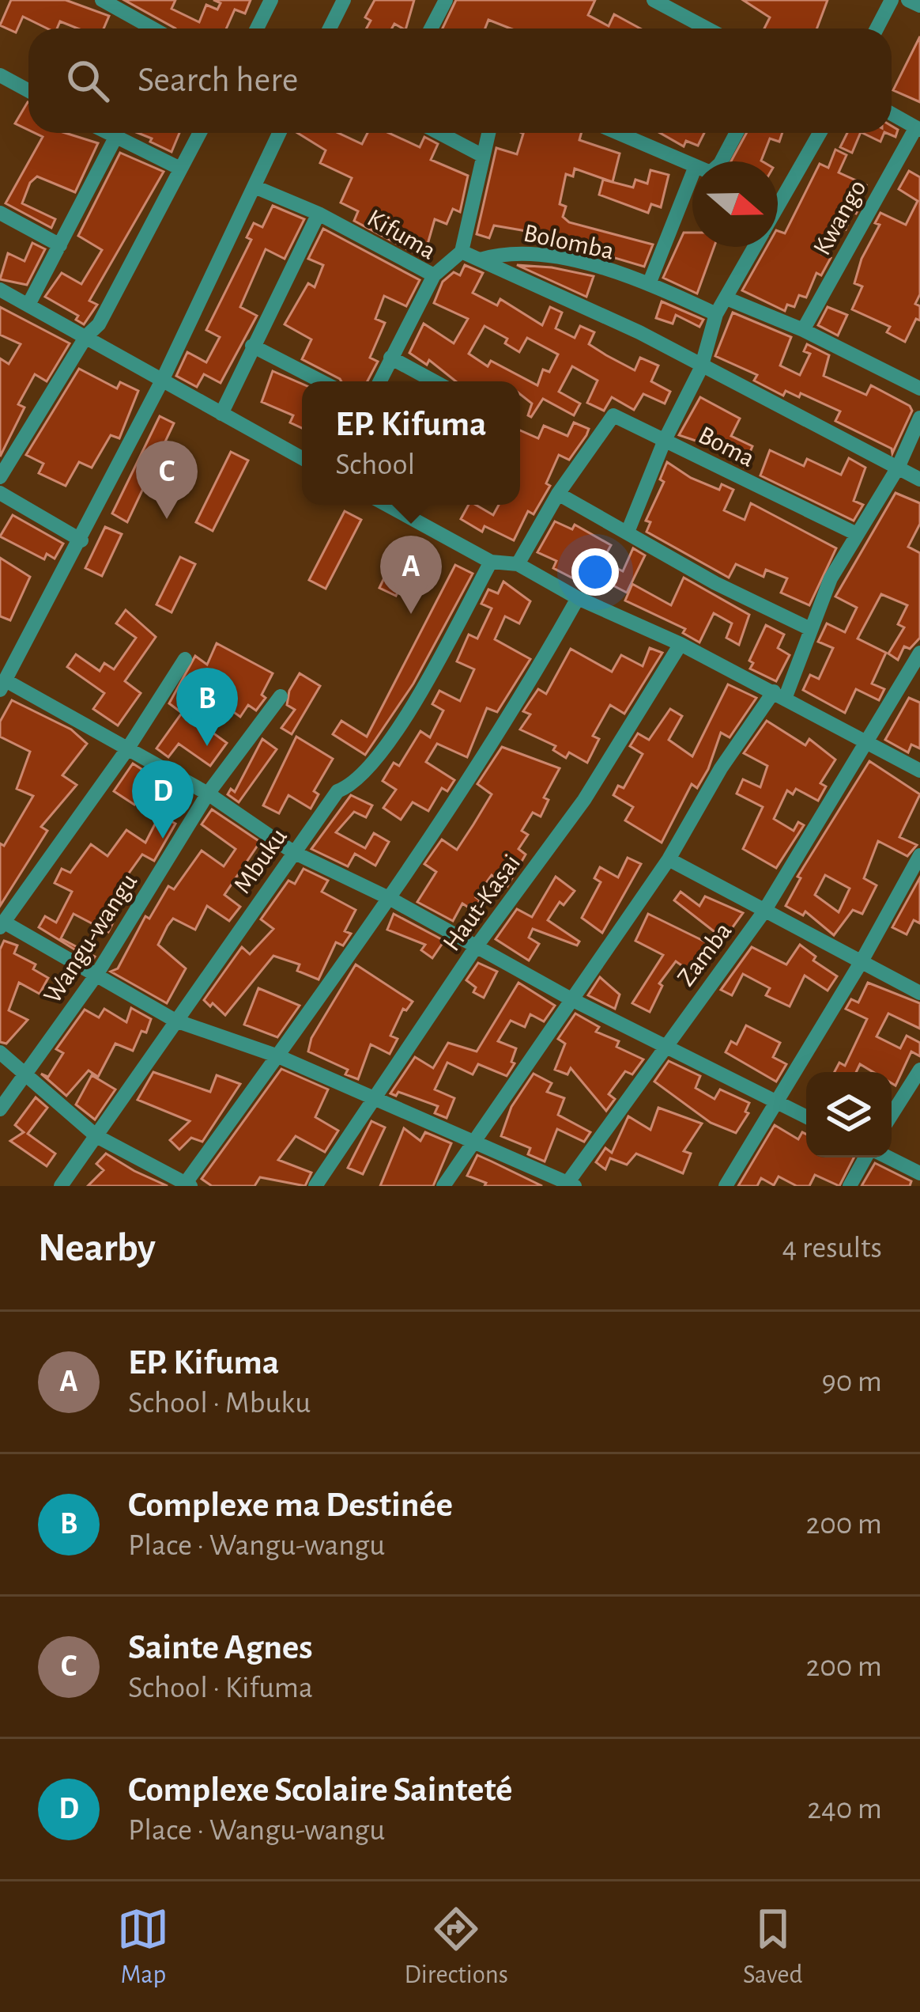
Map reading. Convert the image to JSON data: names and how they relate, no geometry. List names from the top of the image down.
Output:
{
  "streets": {
    "street": [
      "Kwango",
      "Kifuma",
      "Bolomba",
      "Boma",
      "Mbuku",
      "Haut-Kasai",
      "Wangu-wangu",
      "Zamba"
    ]
  },
  "north": "right",
  "page": {
    "search": "Search here",
    "popup": ["EP. Kifuma", "School"],
    "pins": [
      "C",
      "A",
      "B",
      "D"
    ],
    "heading": ["Nearby", "4 results"],
    "list": [
      {
        "mark": "A",
        "name": "EP. Kifuma",
        "note": "School · Mbuku",
        "value": "90 m"
      },
      {
        "mark": "B",
        "name": "Complexe ma Destinée",
        "note": "Place · Wangu-wangu",
        "value": "200 m"
      },
      {
        "mark": "C",
        "name": "Sainte Agnes",
        "note": "School · Kifuma",
        "value": "200 m"
      },
      {
        "mark": "D",
        "name": "Complexe Scolaire Sainteté",
        "note": "Place · Wangu-wangu",
        "value": "240 m"
      }
    ],
    "nav": ["Map", "Directions", "Saved"]
  }
}
